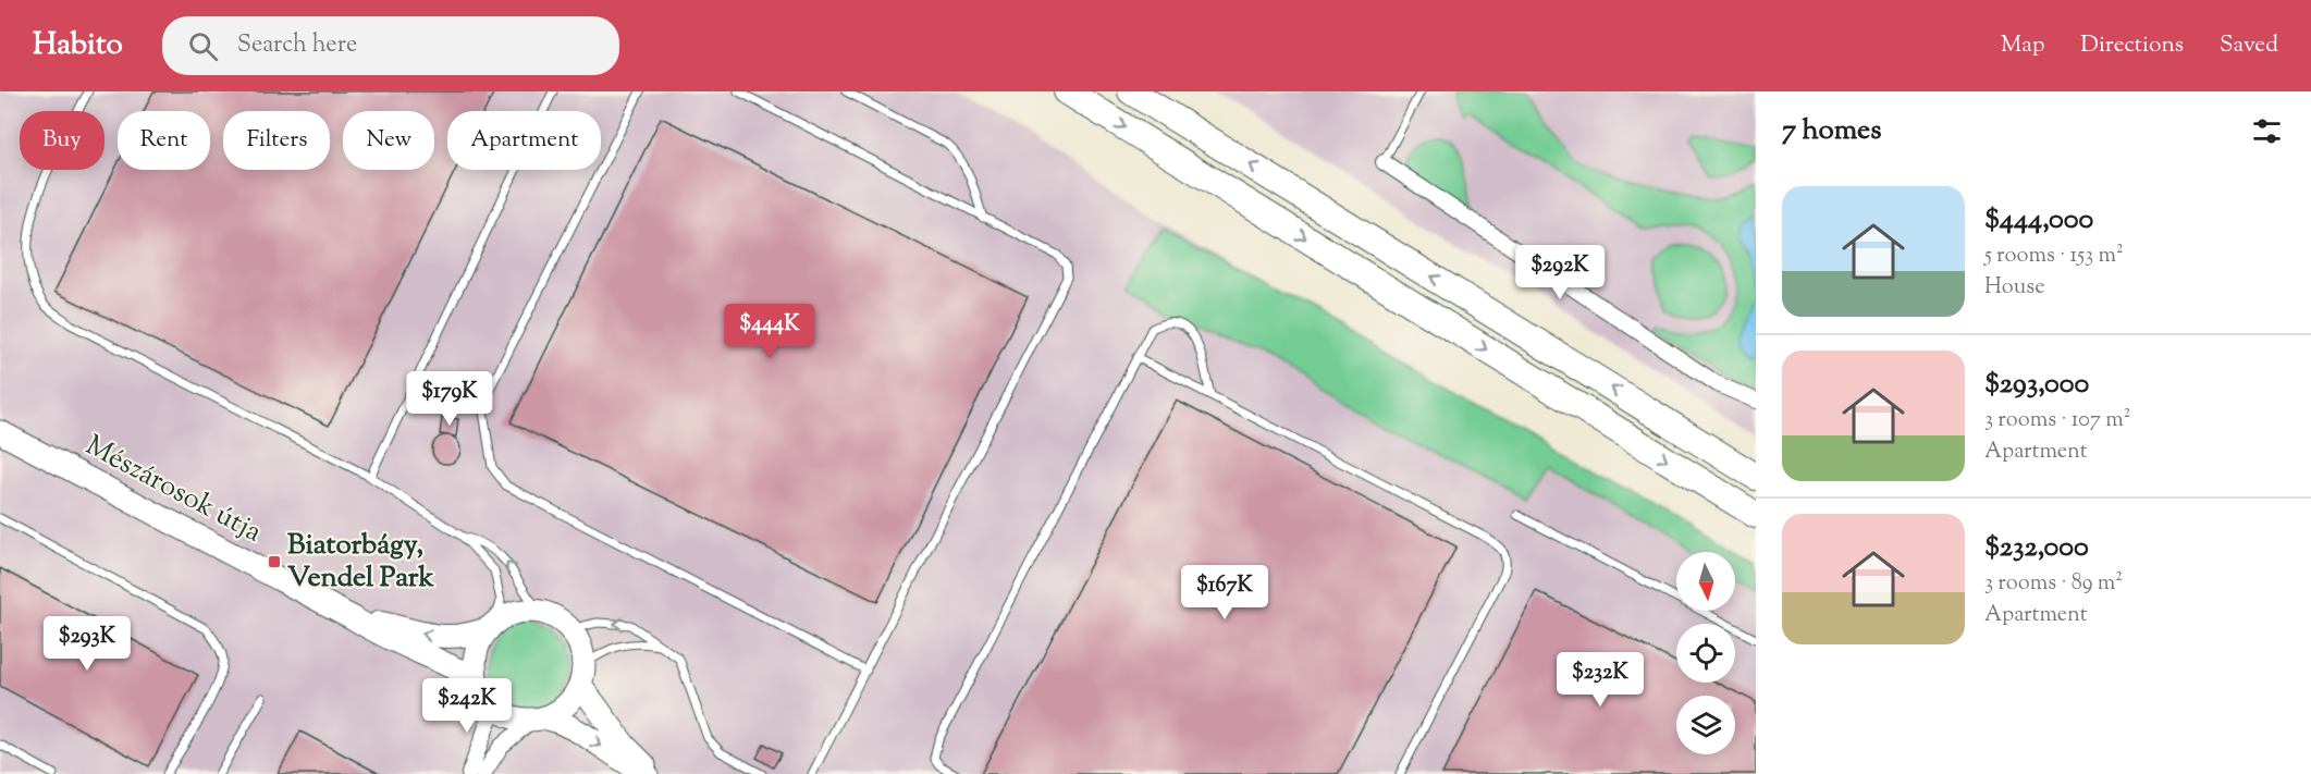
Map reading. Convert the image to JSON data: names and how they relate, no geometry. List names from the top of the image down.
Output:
{
  "streets": {
    "main road": ["Mészárosok útja"]
  },
  "places": {
    "transit": ["Biatorbágy, Vendel Park"]
  },
  "north": "bottom",
  "page": {
    "header": "Habito",
    "search": "Search here",
    "nav": ["Map", "Directions", "Saved"],
    "heading": "7 homes",
    "chip": [
      "Buy",
      "Rent",
      "Filters",
      "New",
      "Apartment"
    ],
    "list": [
      {
        "name": "$444,000",
        "note": "5 rooms · 153 m² · House"
      },
      {
        "name": "$293,000",
        "note": "3 rooms · 107 m² · Apartment"
      },
      {
        "name": "$232,000",
        "note": "3 rooms · 89 m² · Apartment"
      }
    ],
    "price": [
      "$292K",
      "$444K",
      "$179K",
      "$167K",
      "$293K",
      "$232K",
      "$242K"
    ]
  }
}
